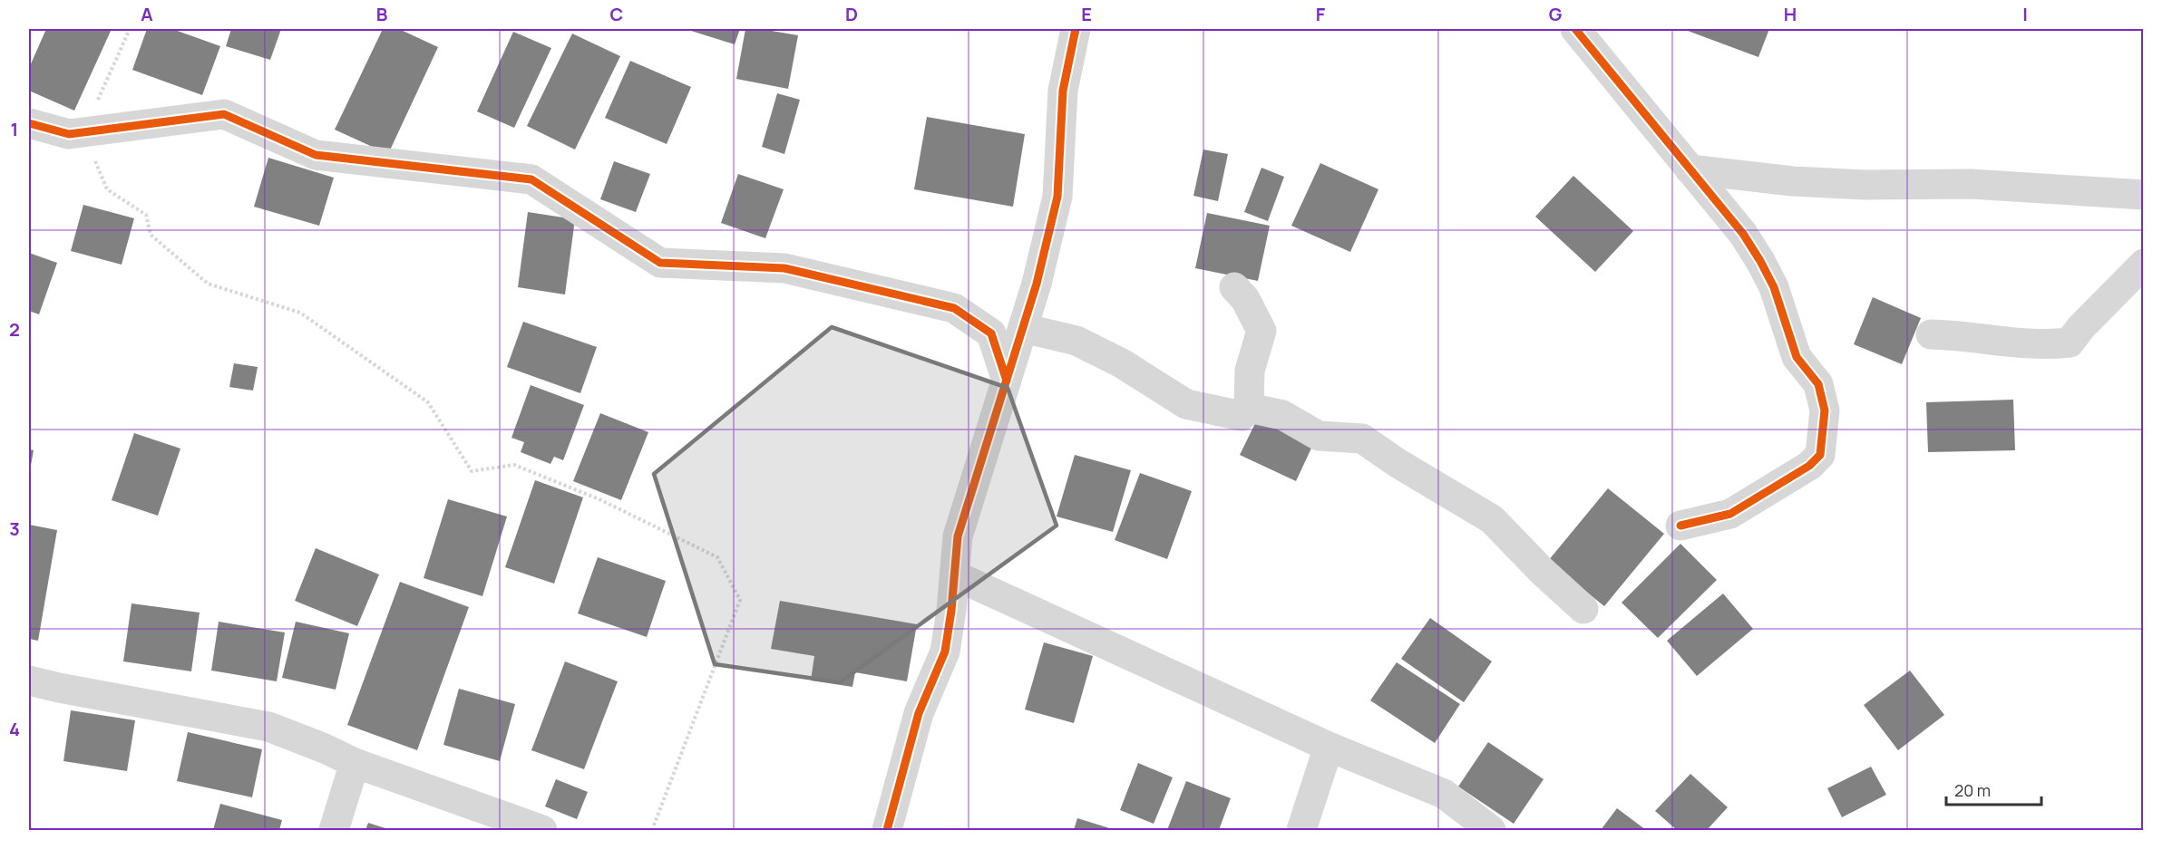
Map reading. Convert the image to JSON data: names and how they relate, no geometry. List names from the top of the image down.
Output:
{
  "scale_bar": "20 m",
  "grid": {
    "columns": [
      "A",
      "B",
      "C",
      "D",
      "E",
      "F",
      "G",
      "H",
      "I"
    ],
    "rows": [
      "1",
      "2",
      "3",
      "4"
    ]
  }
}
